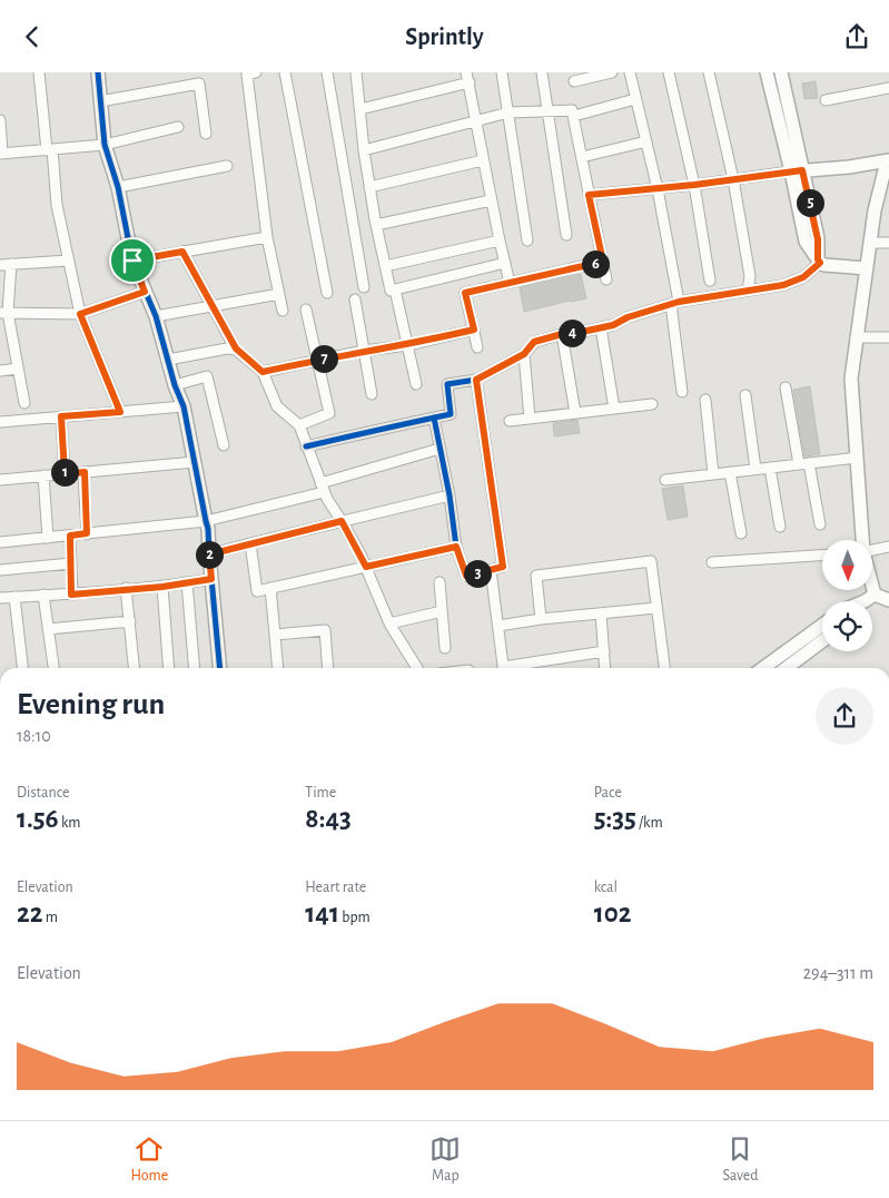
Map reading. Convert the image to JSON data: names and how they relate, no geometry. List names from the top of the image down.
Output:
{
  "north": "bottom",
  "page": {
    "header": "Sprintly",
    "pins": [
      "5",
      "6",
      "4",
      "7",
      "1",
      "2",
      "3"
    ],
    "heading": ["Evening run", "18:10"],
    "stats": [
      ["Distance", "1.56 km"],
      ["Time", "8:43"],
      ["Pace", "5:35 /km"],
      ["Elevation", "22 m"],
      ["Heart rate", "141 bpm"],
      ["kcal", "102"]
    ],
    "chart": ["Elevation", "294–311 m"],
    "tabs": ["Home", "Map", "Saved"]
  }
}
